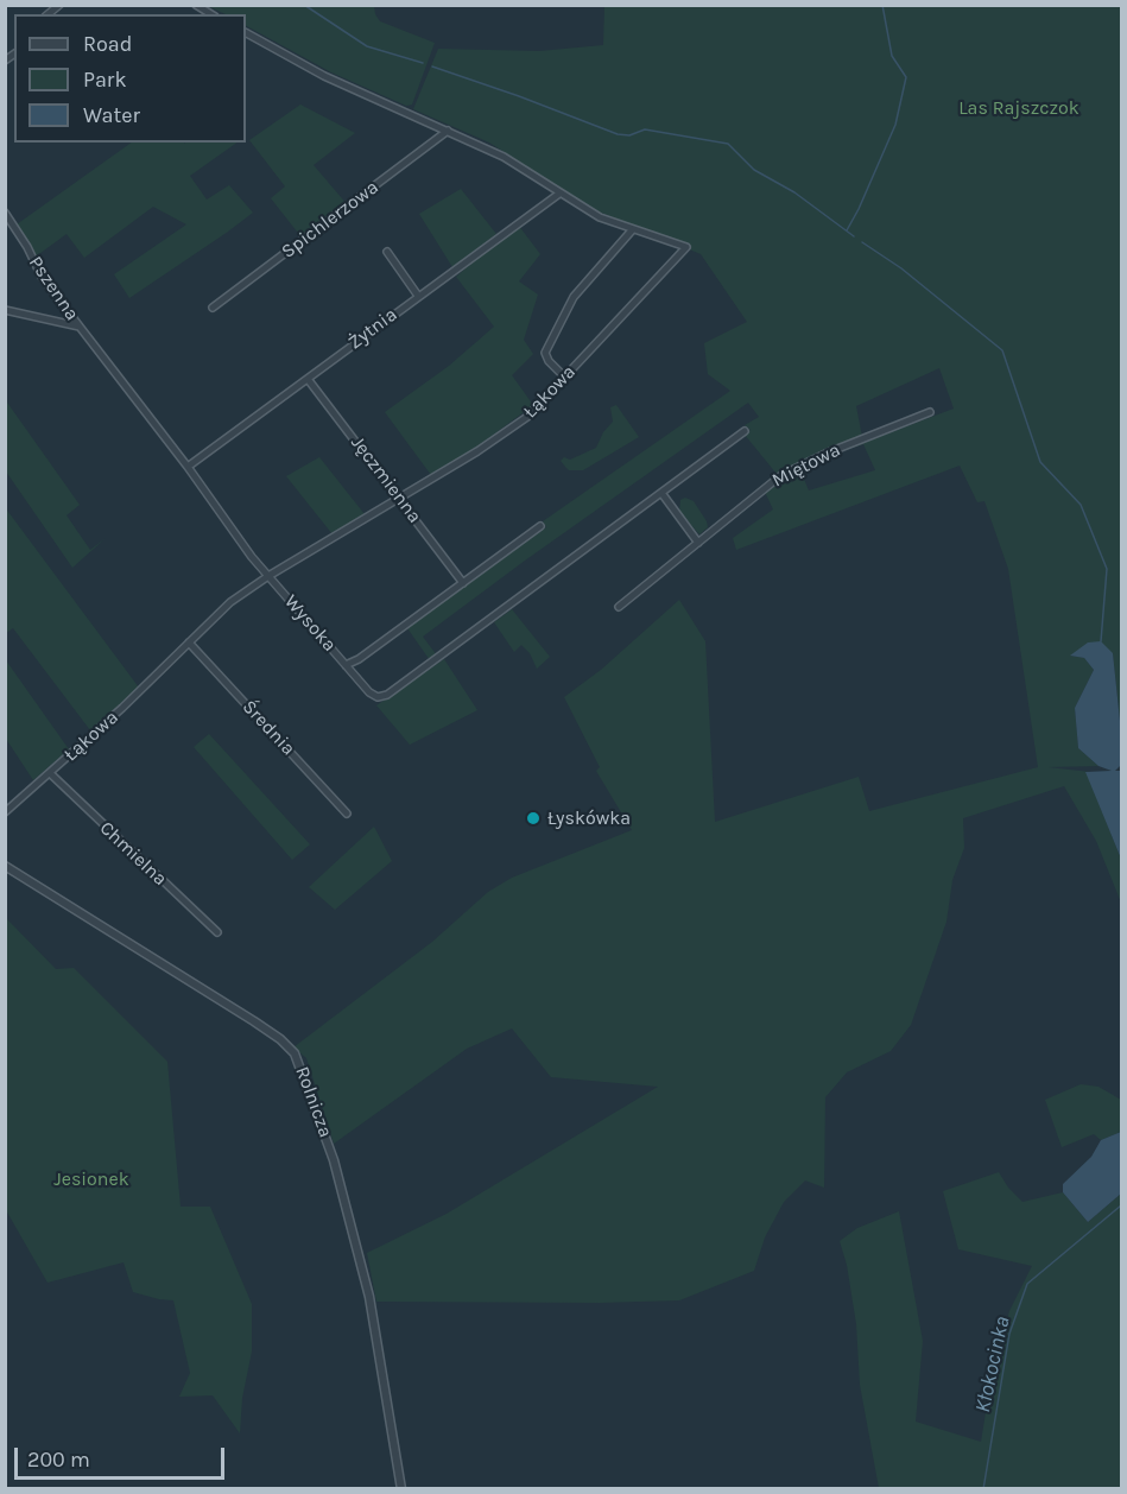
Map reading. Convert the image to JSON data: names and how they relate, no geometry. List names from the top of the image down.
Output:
{
  "streets": {
    "street": [
      "Spichlerzowa",
      "Pszenna",
      "Żytnia",
      "Łąkowa",
      "Miętowa",
      "Jęczmienna",
      "Wysoka",
      "Średnia",
      "Chmielna",
      "Rolnicza"
    ]
  },
  "crossings": [
    ["Spichlerzowa", "Łąkowa"],
    ["Pszenna", "Wysoka"],
    ["Żytnia", "Łąkowa"],
    ["Żytnia", "Jęczmienna"],
    ["Żytnia", "Wysoka"],
    ["Łąkowa", "Jęczmienna"],
    ["Łąkowa", "Wysoka"],
    ["Łąkowa", "Średnia"],
    ["Łąkowa", "Chmielna"]
  ],
  "water": ["Kłokocinka"],
  "parks": ["Las Rajszczok", "Jesionek"],
  "places": ["Łyskówka"],
  "legend": ["Road", "Park", "Water"],
  "scale_bar": "200 m"
}
